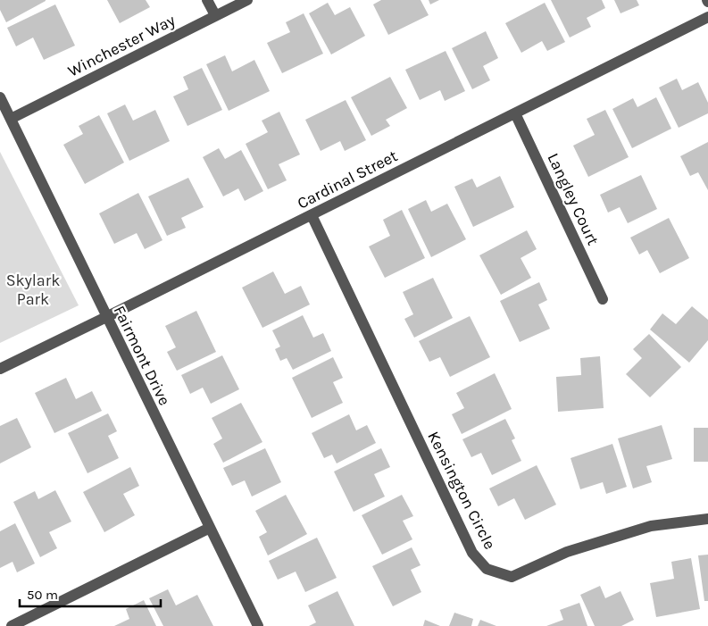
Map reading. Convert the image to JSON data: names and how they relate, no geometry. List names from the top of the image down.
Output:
{
  "streets": {
    "street": [
      "Winchester Way",
      "Cardinal Street",
      "Langley Court",
      "Fairmont Drive",
      "Kensington Circle"
    ]
  },
  "crossings": [
    ["Winchester Way", "Fairmont Drive"],
    ["Cardinal Street", "Langley Court"],
    ["Cardinal Street", "Fairmont Drive"],
    ["Cardinal Street", "Kensington Circle"]
  ],
  "parks": ["Skylark Park"],
  "scale_bar": "50 m"
}
